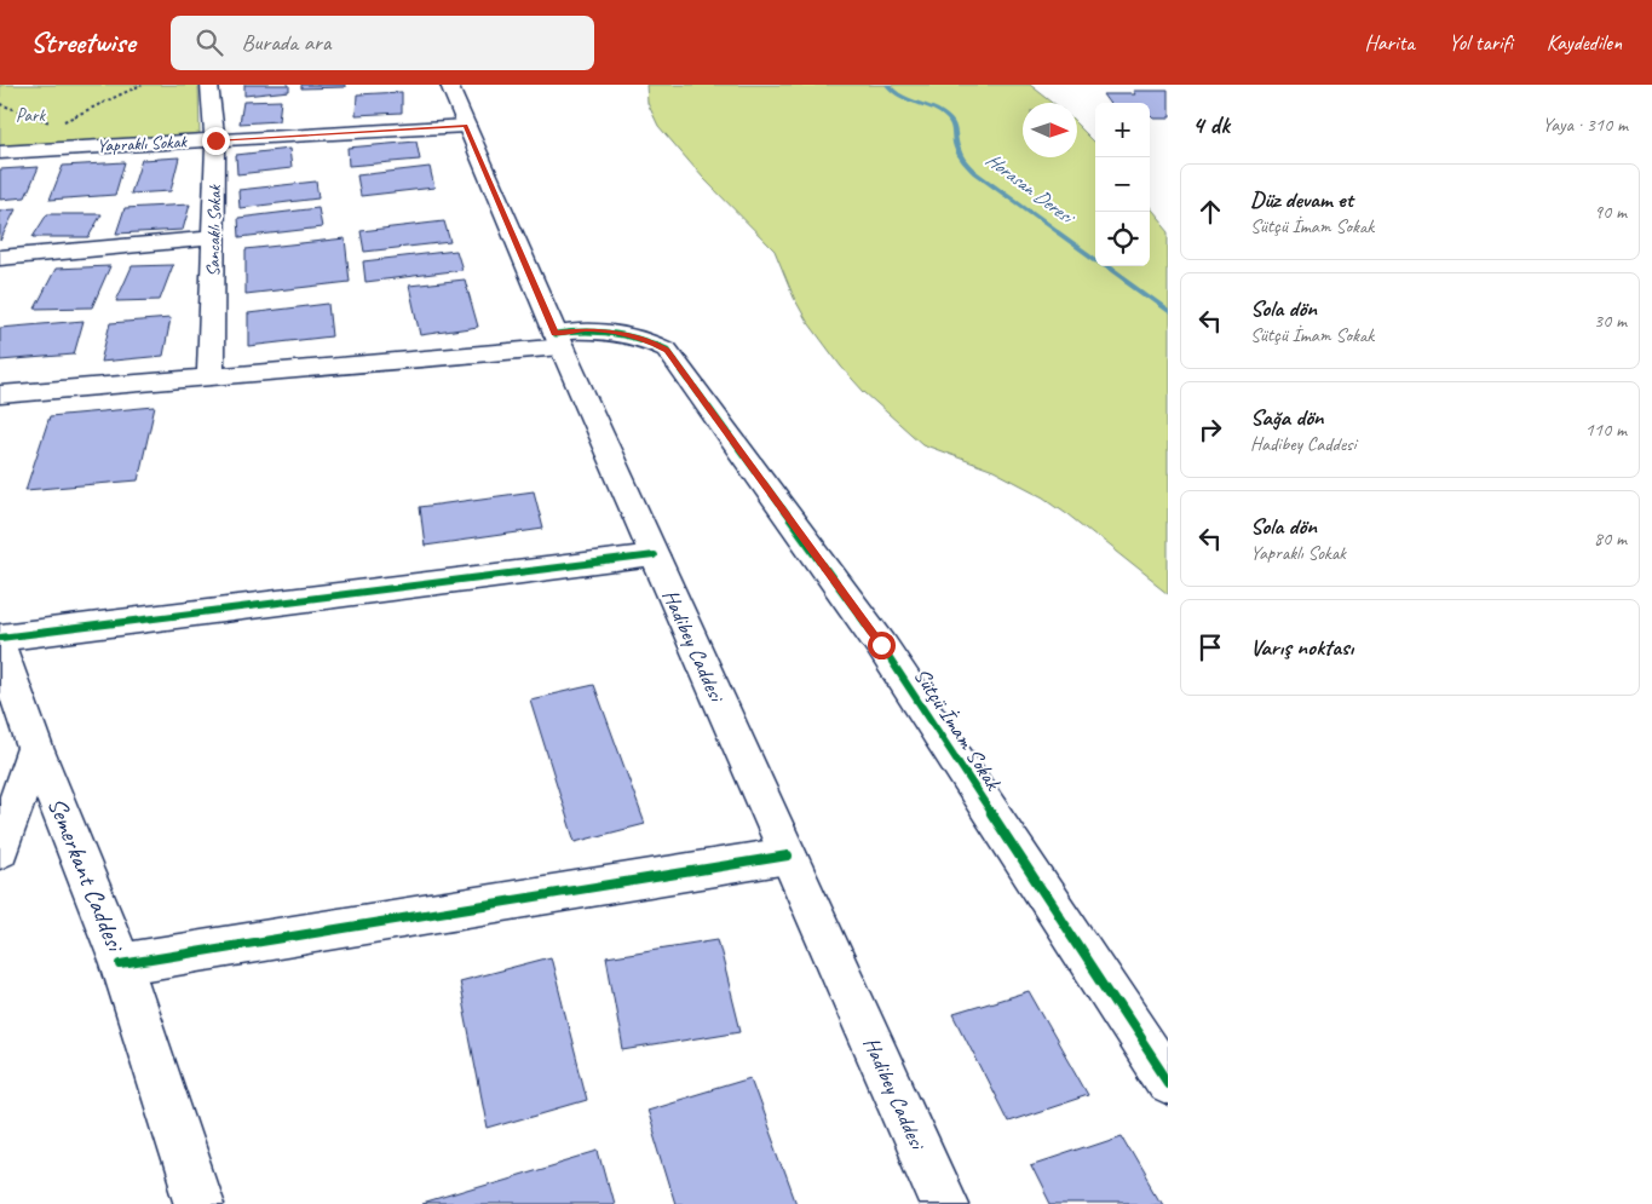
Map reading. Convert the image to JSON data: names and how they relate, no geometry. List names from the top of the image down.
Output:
{
  "streets": {
    "street": [
      "Yapraklı Sokak",
      "Sancaklı Sokak",
      "Hadibey Caddesi",
      "Sütçü İmam Sokak",
      "Semerkant Caddesi"
    ]
  },
  "crossings": [
    ["Yapraklı Sokak", "Sancaklı Sokak"],
    ["Yapraklı Sokak", "Hadibey Caddesi"],
    ["Sancaklı Sokak", "Sütçü İmam Sokak"],
    ["Hadibey Caddesi", "Sütçü İmam Sokak"]
  ],
  "water": ["Horasan Deresi"],
  "parks": ["Park"],
  "north": "right",
  "page": {
    "header": "Streetwise",
    "search": "Burada ara",
    "nav": ["Harita", "Yol tarifi", "Kaydedilen"],
    "heading": ["4 dk", "Yaya · 310 m"],
    "map_buttons": ["+", "−"],
    "list": [
      ["Düz devam et", "Sütçü İmam Sokak", "90 m"],
      ["Sola dön", "Sütçü İmam Sokak", "30 m"],
      ["Sağa dön", "Hadibey Caddesi", "110 m"],
      ["Sola dön", "Yapraklı Sokak", "80 m"],
      "Varış noktası"
    ]
  }
}
